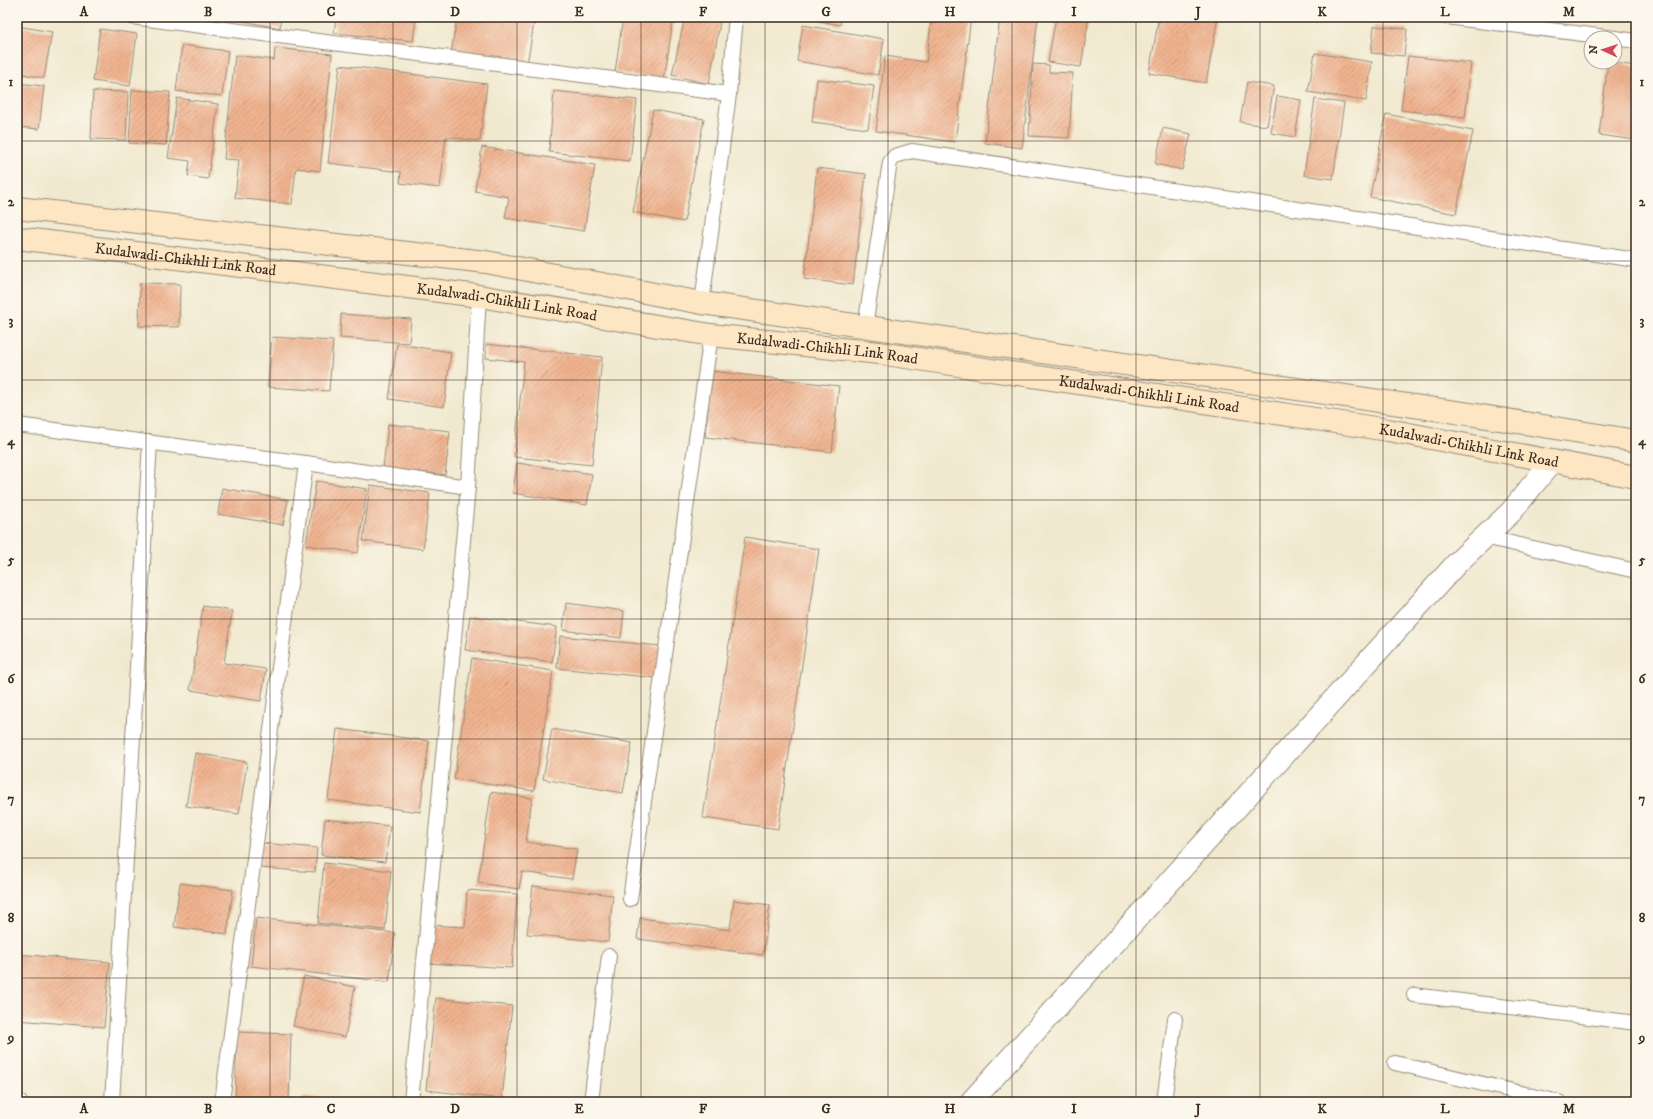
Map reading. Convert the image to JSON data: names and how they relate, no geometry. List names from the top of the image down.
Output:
{
  "streets": {
    "main road": ["Kudalwadi-Chikhli Link Road"]
  },
  "north": "left",
  "grid": {
    "columns": [
      "A",
      "B",
      "C",
      "D",
      "E",
      "F",
      "G",
      "H",
      "I",
      "J",
      "K",
      "L",
      "M"
    ],
    "rows": [
      "1",
      "2",
      "3",
      "4",
      "5",
      "6",
      "7",
      "8",
      "9"
    ]
  }
}
